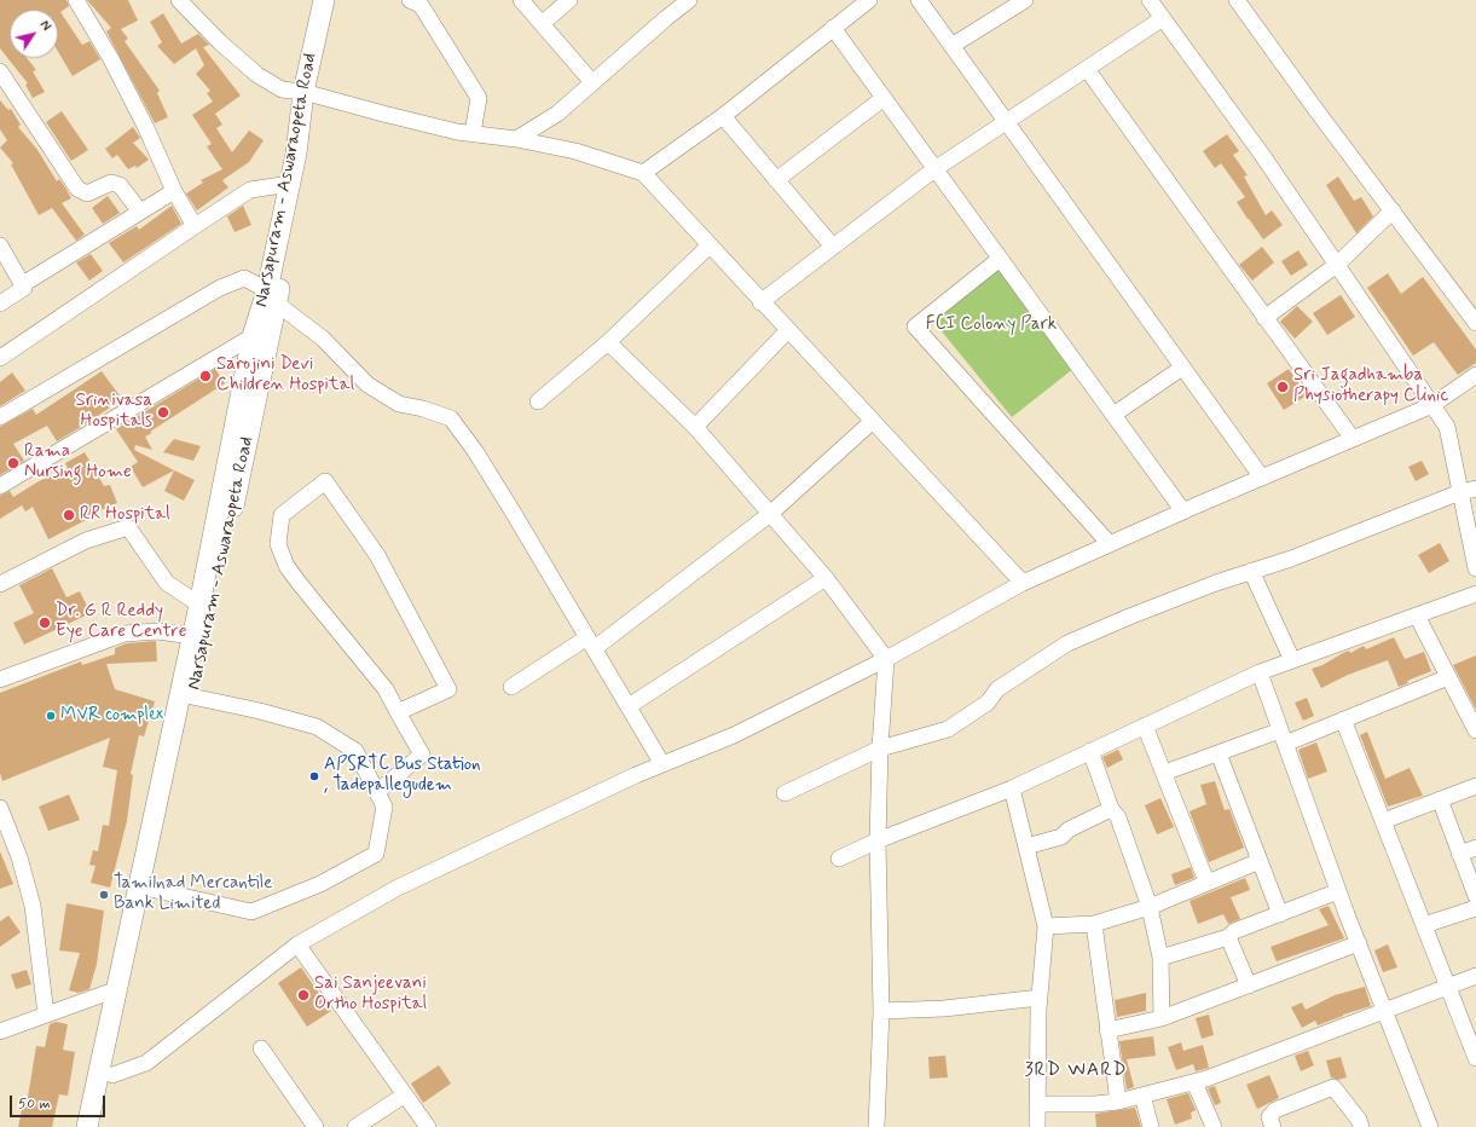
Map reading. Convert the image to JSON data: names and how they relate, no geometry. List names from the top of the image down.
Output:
{
  "streets": {
    "main road": ["Narsapuram - Aswaraopeta Road"]
  },
  "districts": ["3RD WARD"],
  "parks": ["FCI Colony Park"],
  "places": [
    "Sarojini Devi Children Hospital",
    "Sri Jagadhamba Physiotherapy Clinic",
    "Srinivasa Hospitals",
    "Rama Nursing Home",
    "RR Hospital",
    "Dr. G R Reddy Eye Care Centre",
    "MVR complex",
    "APSRTC Bus Station , Tadepallegudem",
    "Tamilnad Mercantile Bank Limited",
    "Sai Sanjeevani Ortho Hospital"
  ],
  "scale_bar": "50 m",
  "north": "top right"
}
